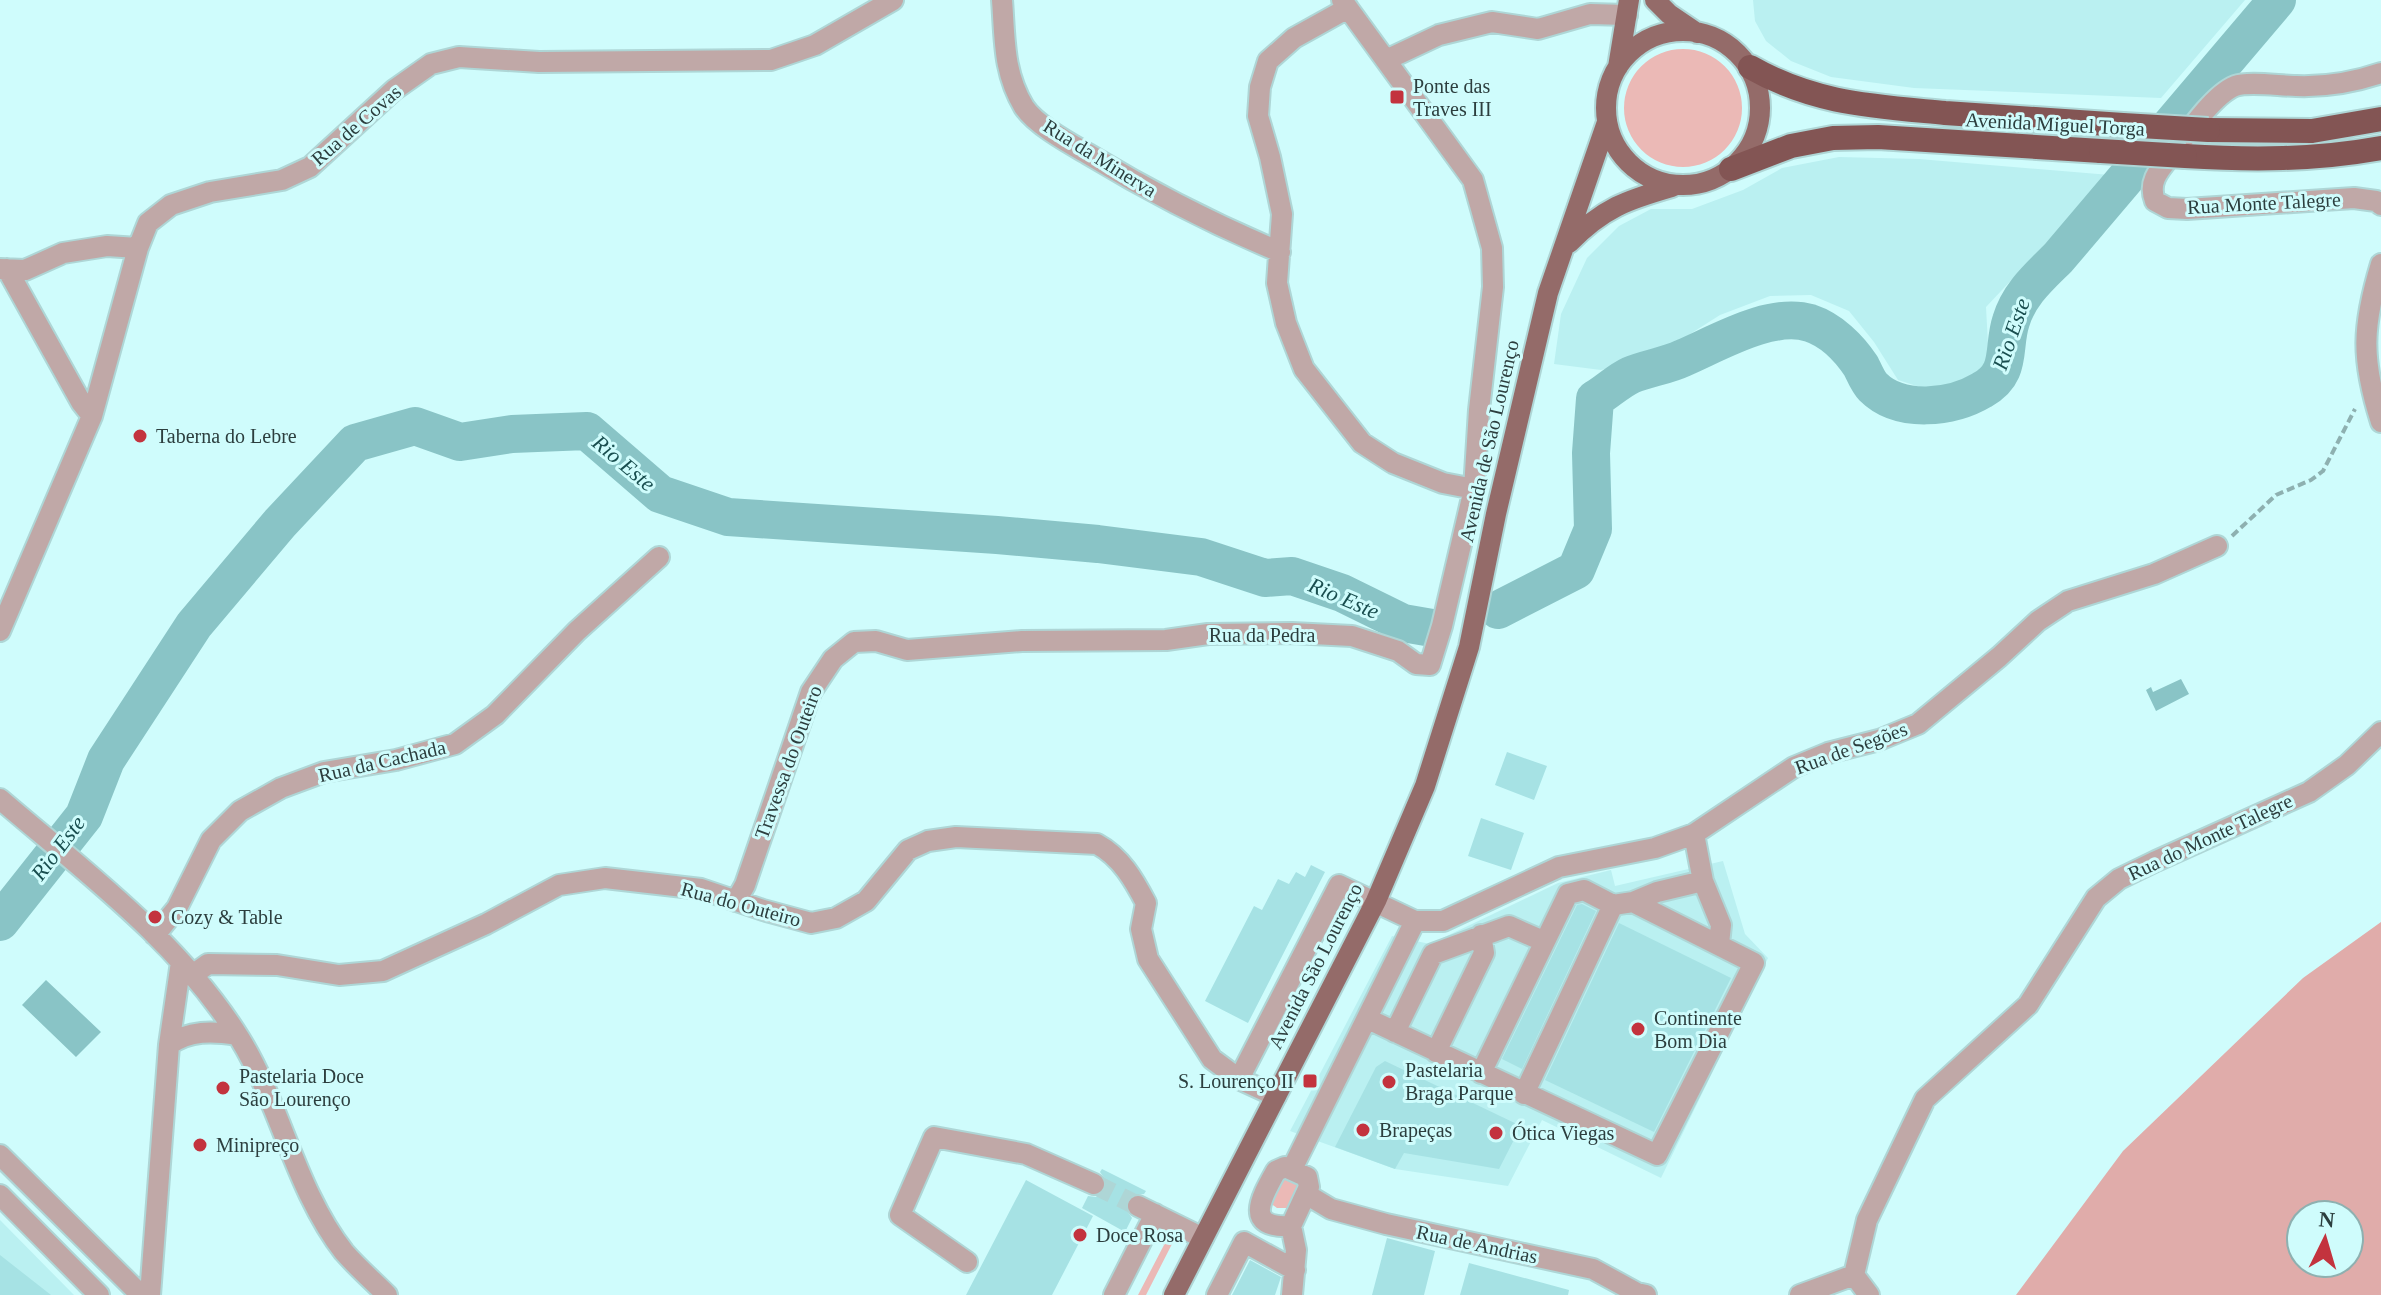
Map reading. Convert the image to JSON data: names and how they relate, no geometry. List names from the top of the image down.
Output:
{
  "streets": {
    "highway": ["Avenida Miguel Torga"],
    "main road": ["Avenida de São Lourenço", "Avenida São Lourenço"],
    "street": [
      "Rua de Covas",
      "Rua da Minerva",
      "Rua Monte Talegre",
      "Rua da Pedra",
      "Rua de Segões",
      "Rua da Cachada",
      "Travessa do Outeiro",
      "Rua do Monte Talegre",
      "Rua do Outeiro",
      "Rua de Andrias"
    ]
  },
  "crossings": [
    ["Avenida Miguel Torga", "Avenida de São Lourenço"],
    ["Avenida de São Lourenço", "Avenida São Lourenço"],
    ["Rua da Pedra", "Travessa do Outeiro"],
    ["Travessa do Outeiro", "Rua do Outeiro"],
    ["Rua do Outeiro", "Avenida São Lourenço"]
  ],
  "water": ["Rio Este"],
  "places": {
    "transit": ["Ponte das Traves III", "S. Lourenço II"],
    "other": [
      "Taberna do Lebre",
      "Cozy & Table",
      "Continente Bom Dia",
      "Pastelaria Braga Parque",
      "Pastelaria Doce São Lourenço",
      "Brapeças",
      "Ótica Viegas",
      "Minipreço",
      "Doce Rosa"
    ]
  },
  "north": "top"
}
